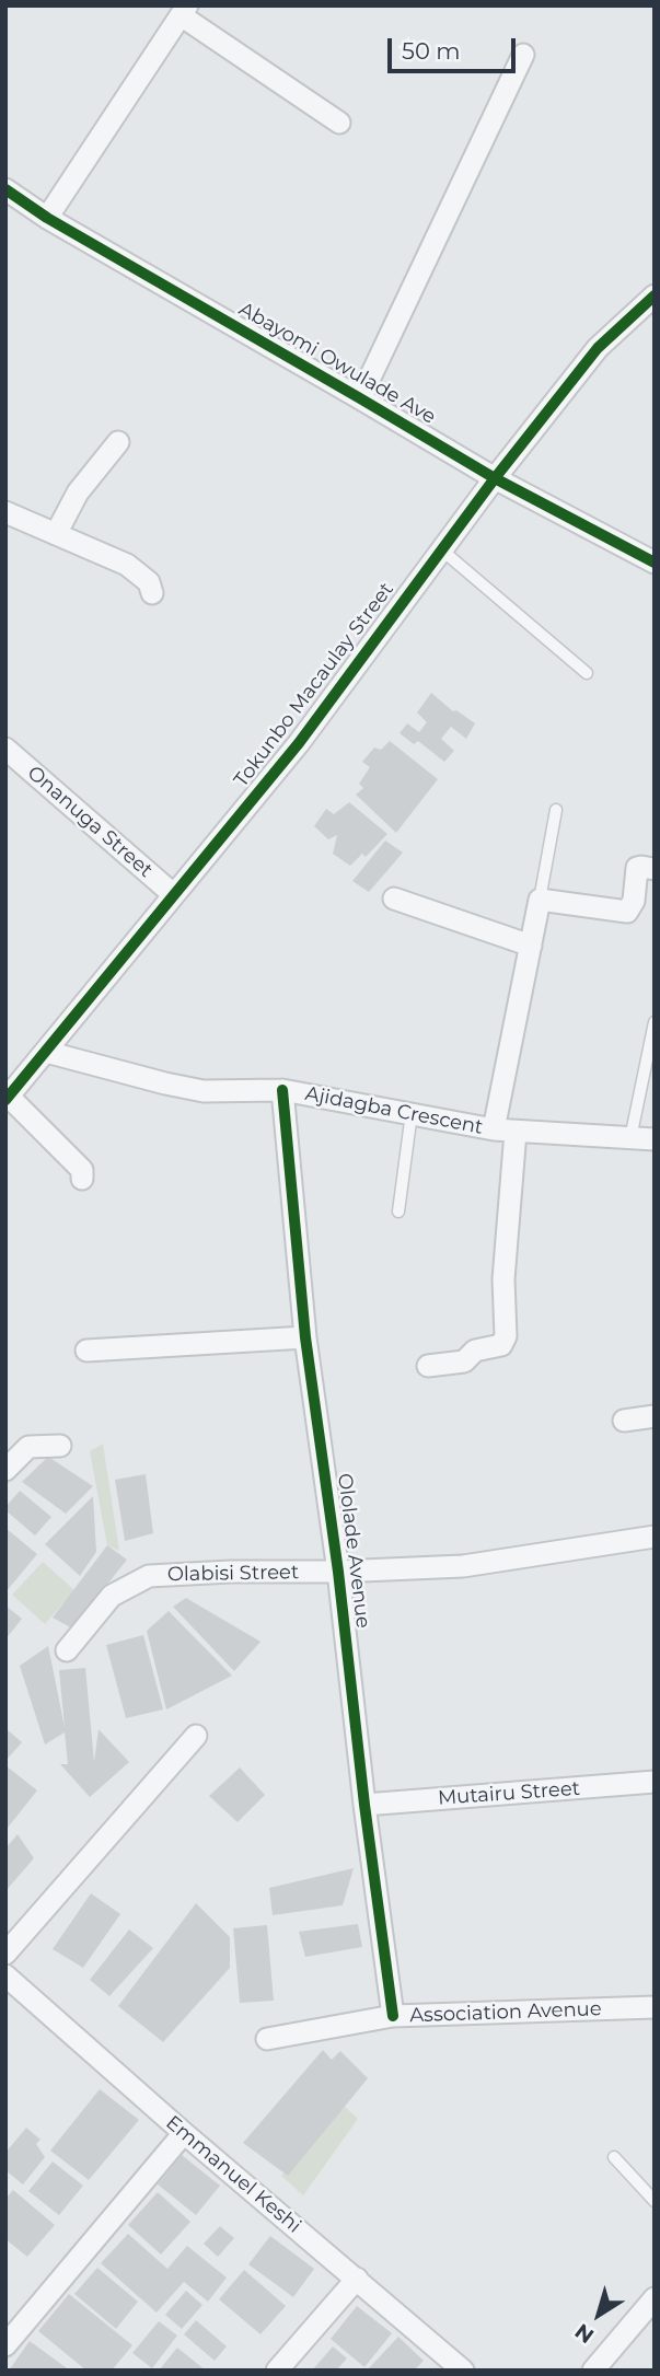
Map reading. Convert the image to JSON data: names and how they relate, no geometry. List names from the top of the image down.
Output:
{
  "streets": {
    "street": [
      "Abayomi Owulade Ave",
      "Tokunbo Macaulay Street",
      "Onanuga Street",
      "Ajidagba Crescent",
      "Ololade Avenue",
      "Olabisi Street",
      "Mutairu Street",
      "Association Avenue",
      "Emmanuel Keshi"
    ]
  },
  "crossings": [
    ["Abayomi Owulade Ave", "Tokunbo Macaulay Street"],
    ["Tokunbo Macaulay Street", "Onanuga Street"],
    ["Tokunbo Macaulay Street", "Ajidagba Crescent"],
    ["Ajidagba Crescent", "Ololade Avenue"],
    ["Ololade Avenue", "Olabisi Street"],
    ["Ololade Avenue", "Mutairu Street"],
    ["Ololade Avenue", "Association Avenue"]
  ],
  "scale_bar": "50 m",
  "north": "bottom left"
}
